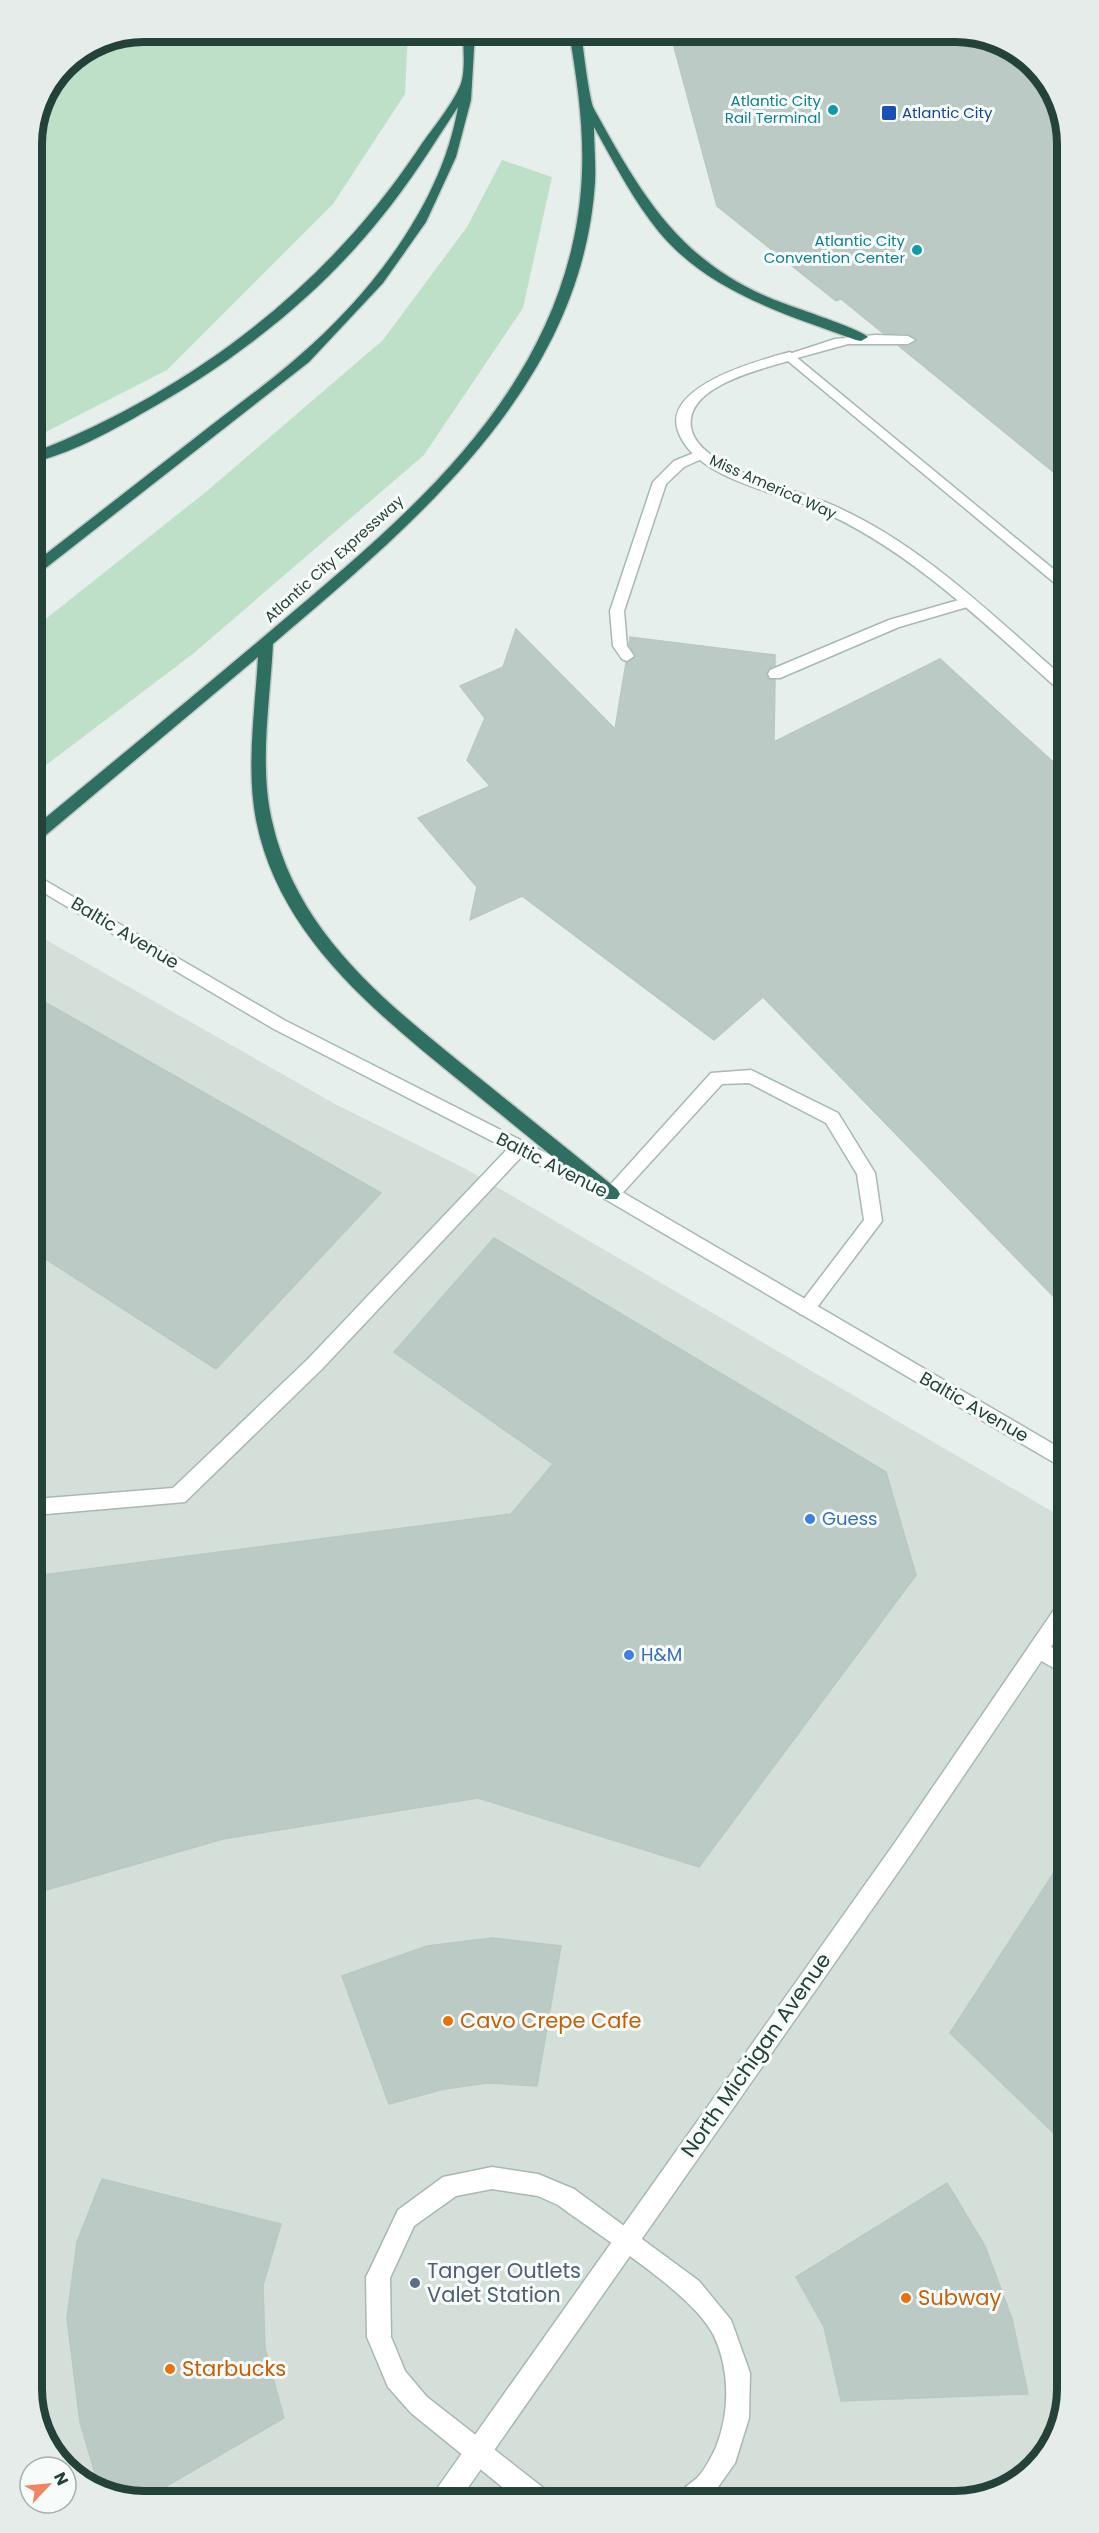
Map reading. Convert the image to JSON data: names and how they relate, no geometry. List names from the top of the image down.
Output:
{
  "streets": {
    "highway": ["Atlantic City Expressway"],
    "street": ["Miss America Way", "Baltic Avenue", "North Michigan Avenue"]
  },
  "places": {
    "other": [
      "Atlantic City Rail Terminal",
      "Atlantic City Convention Center",
      "Guess",
      "H&M",
      "Cavo Crepe Cafe",
      "Tanger Outlets Valet Station",
      "Subway",
      "Starbucks"
    ],
    "transit": ["Atlantic City"]
  },
  "north": "top right"
}
